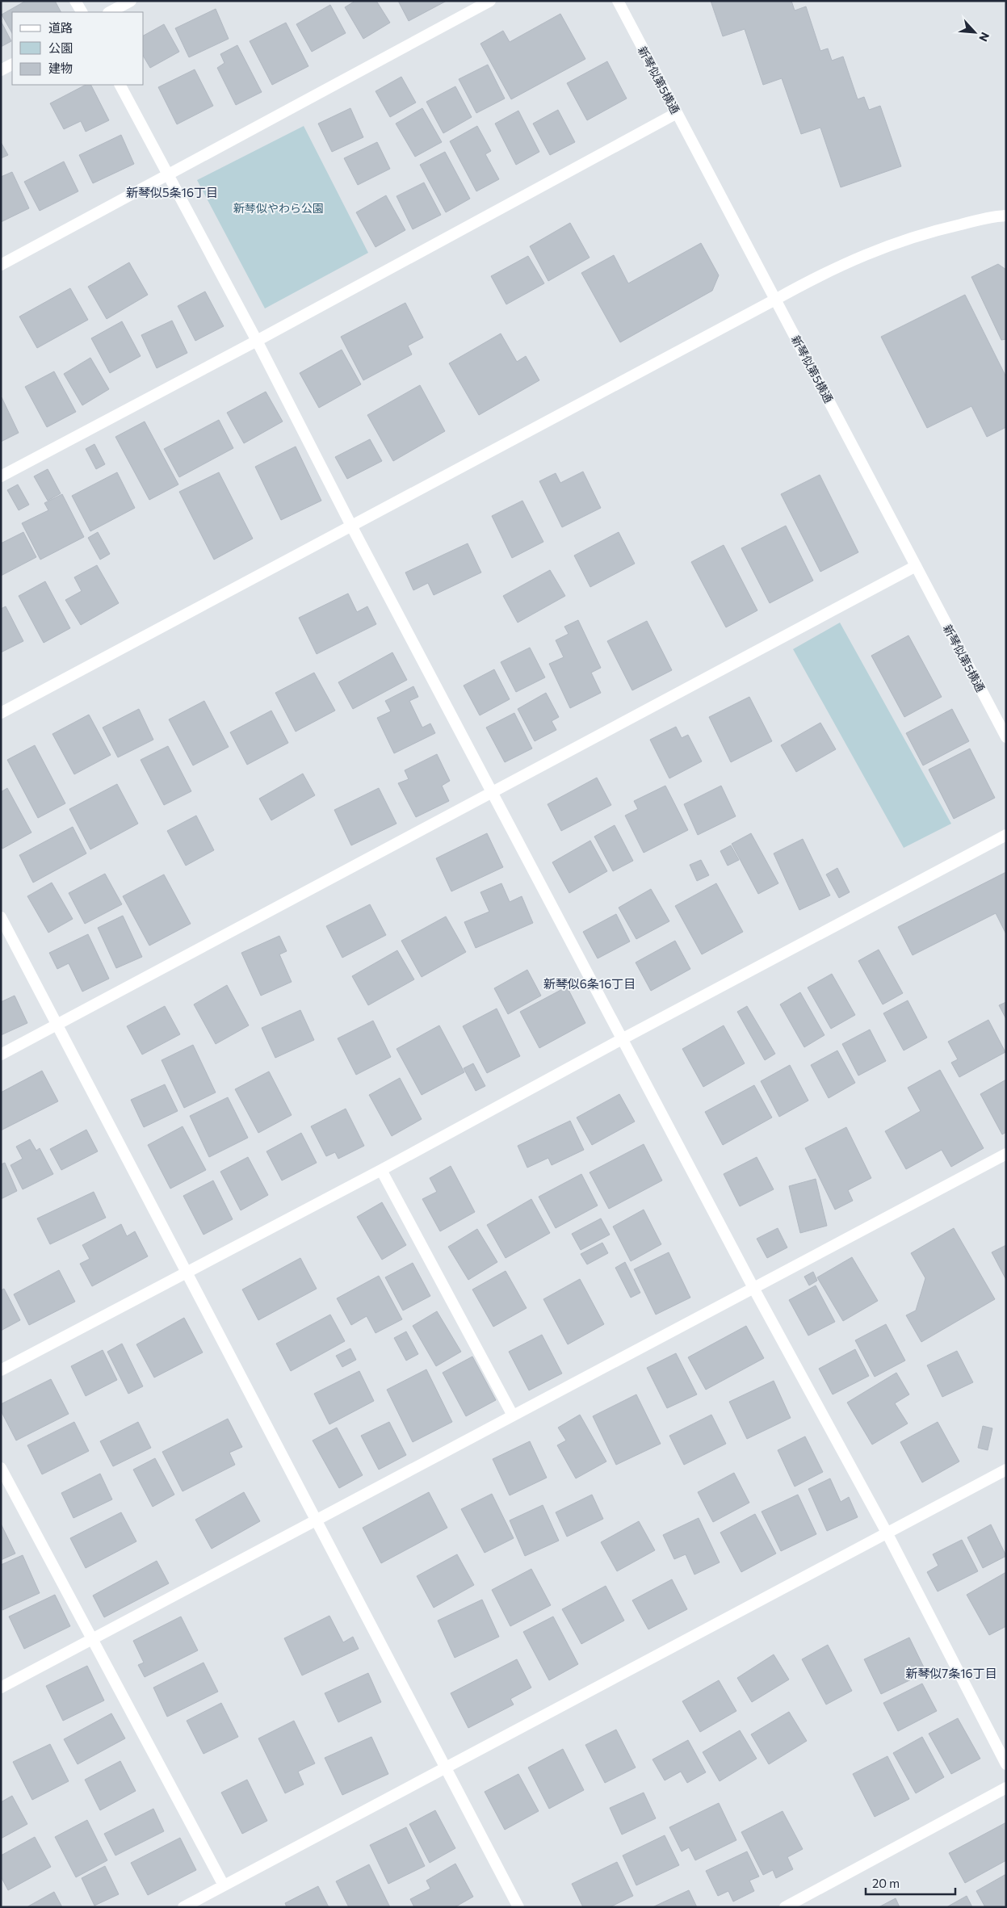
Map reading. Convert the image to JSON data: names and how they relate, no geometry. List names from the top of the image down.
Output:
{
  "streets": {
    "street": ["新琴似第5横通"]
  },
  "districts": ["新琴似5条16丁目", "新琴似6条16丁目", "新琴似7条16丁目"],
  "parks": ["新琴似やわら公園"],
  "legend": ["道路", "公園", "建物"],
  "scale_bar": "20 m",
  "north": "bottom right"
}
